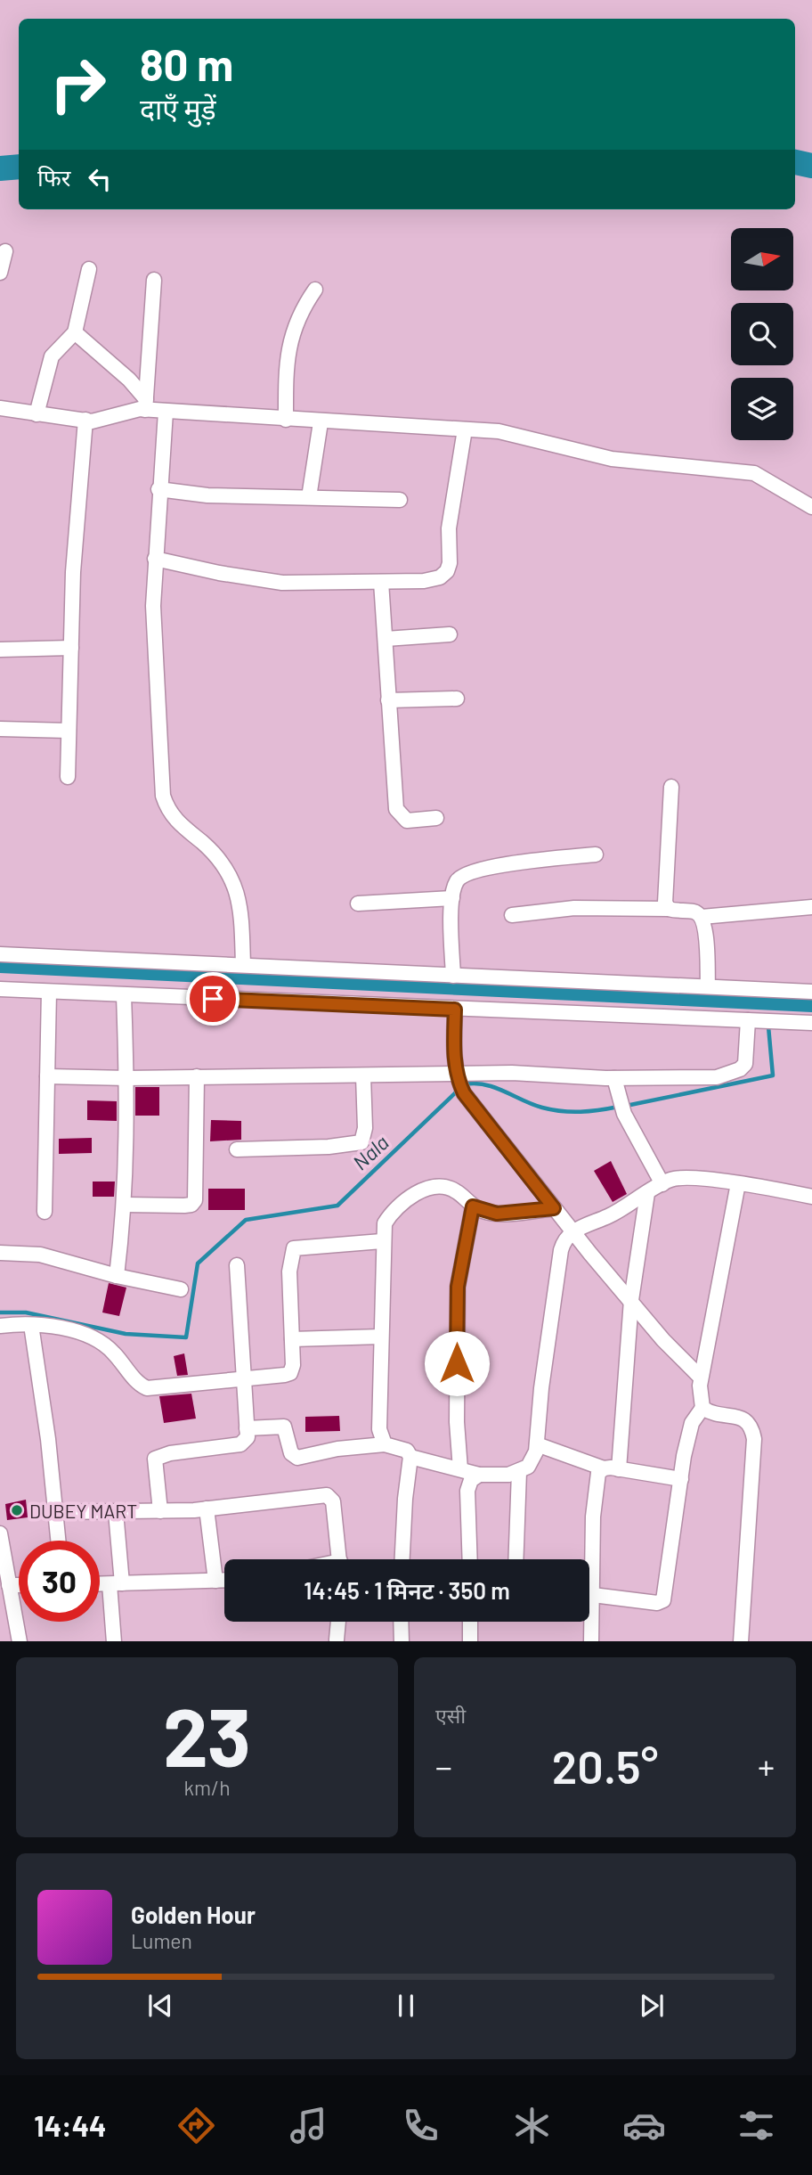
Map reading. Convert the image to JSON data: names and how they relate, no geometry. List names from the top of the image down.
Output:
{
  "water": ["Nala"],
  "places": ["DUBEY MART"],
  "north": "right",
  "page": {
    "turn": ["80 m", "दाएँ मुड़ें"],
    "then": "फिर",
    "limit": "30",
    "trip": "14:45 · 1 मिनट · 350 m",
    "tile": [
      ["23", "km/h"],
      "एसी"
    ],
    "heat": ["−", "20.5°", "+"],
    "song": ["Golden Hour", "Lumen"],
    "tabs": "14:44"
  }
}
